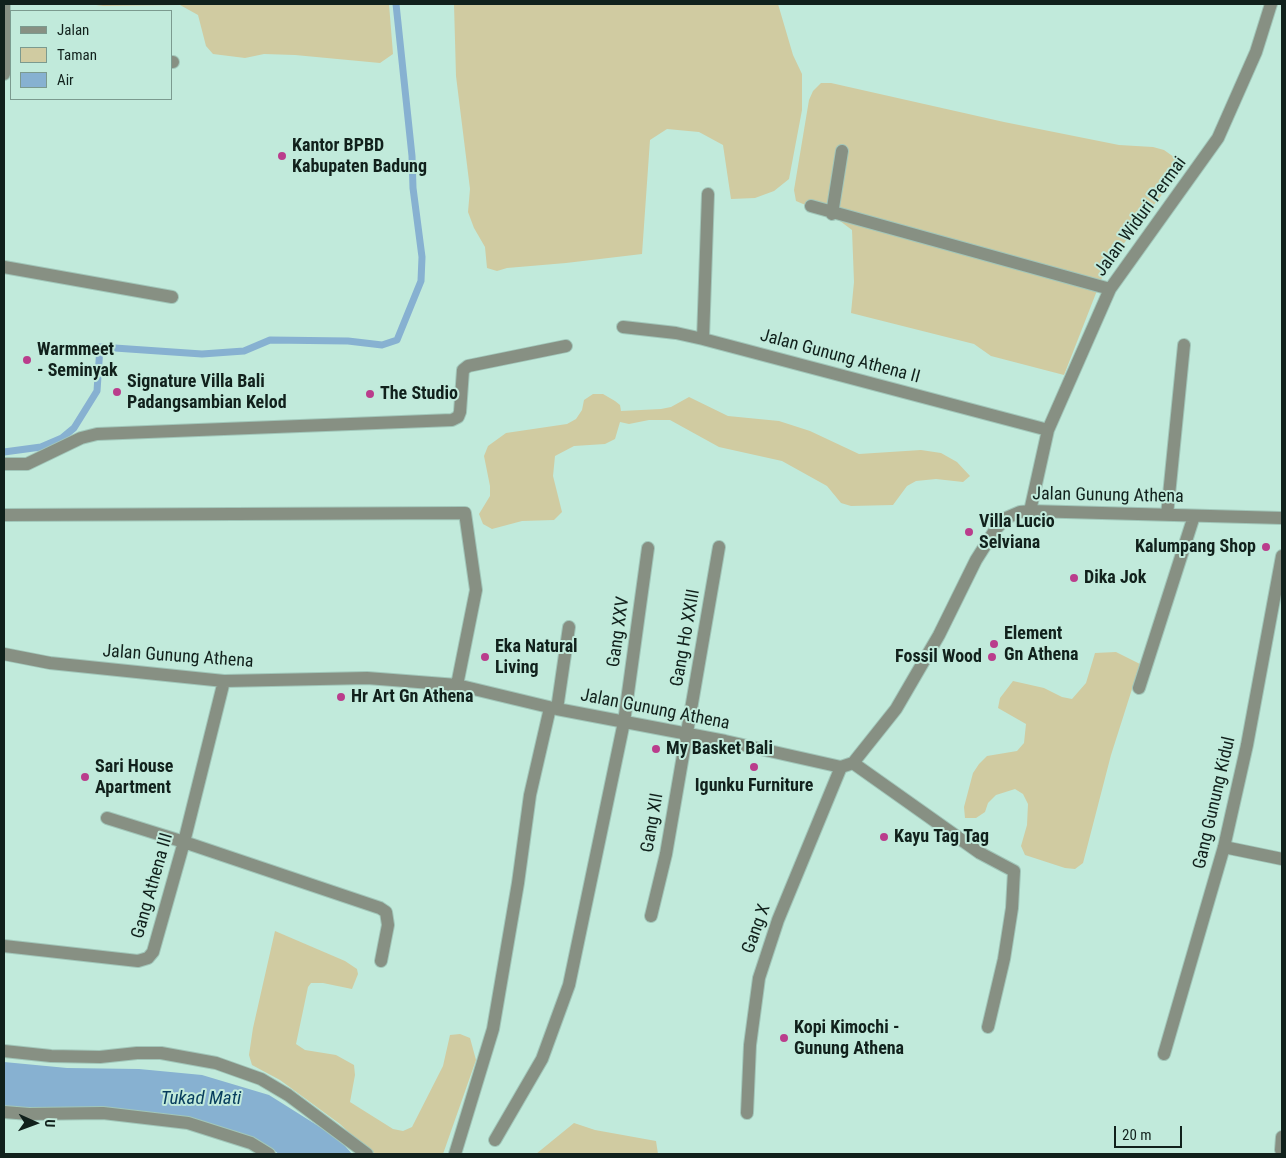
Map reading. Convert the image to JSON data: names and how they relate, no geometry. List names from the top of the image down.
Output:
{
  "streets": {
    "street": [
      "Jalan Widuri Permai",
      "Jalan Gunung Athena II",
      "Jalan Gunung Athena",
      "Gang XXV",
      "Gang Ho XXIII",
      "Gang Gunung Kidul",
      "Gang XII",
      "Gang Athena III",
      "Gang X"
    ]
  },
  "crossings": [
    ["Jalan Widuri Permai", "Jalan Gunung Athena II"],
    ["Jalan Widuri Permai", "Jalan Gunung Athena"],
    ["Jalan Gunung Athena", "Gang XXV"],
    ["Jalan Gunung Athena", "Gang Ho XXIII"],
    ["Jalan Gunung Athena", "Gang XII"],
    ["Jalan Gunung Athena", "Gang Athena III"],
    ["Jalan Gunung Athena", "Gang X"],
    ["Gang Ho XXIII", "Gang XII"]
  ],
  "water": ["Tukad Mati"],
  "places": [
    "Kantor BPBD Kabupaten Badung",
    "Warmmeet - Seminyak",
    "Signature Villa Bali Padangsambian Kelod",
    "The Studio",
    "Villa Lucio Selviana",
    "Kalumpang Shop",
    "Dika Jok",
    "Element Gn Athena",
    "Eka Natural Living",
    "Fossil Wood",
    "Hr Art Gn Athena",
    "My Basket Bali",
    "Igunku Furniture",
    "Sari House Apartment",
    "Kayu Tag Tag",
    "Kopi Kimochi - Gunung Athena"
  ],
  "legend": ["Jalan", "Taman", "Air"],
  "scale_bar": "20 m",
  "north": "right"
}
